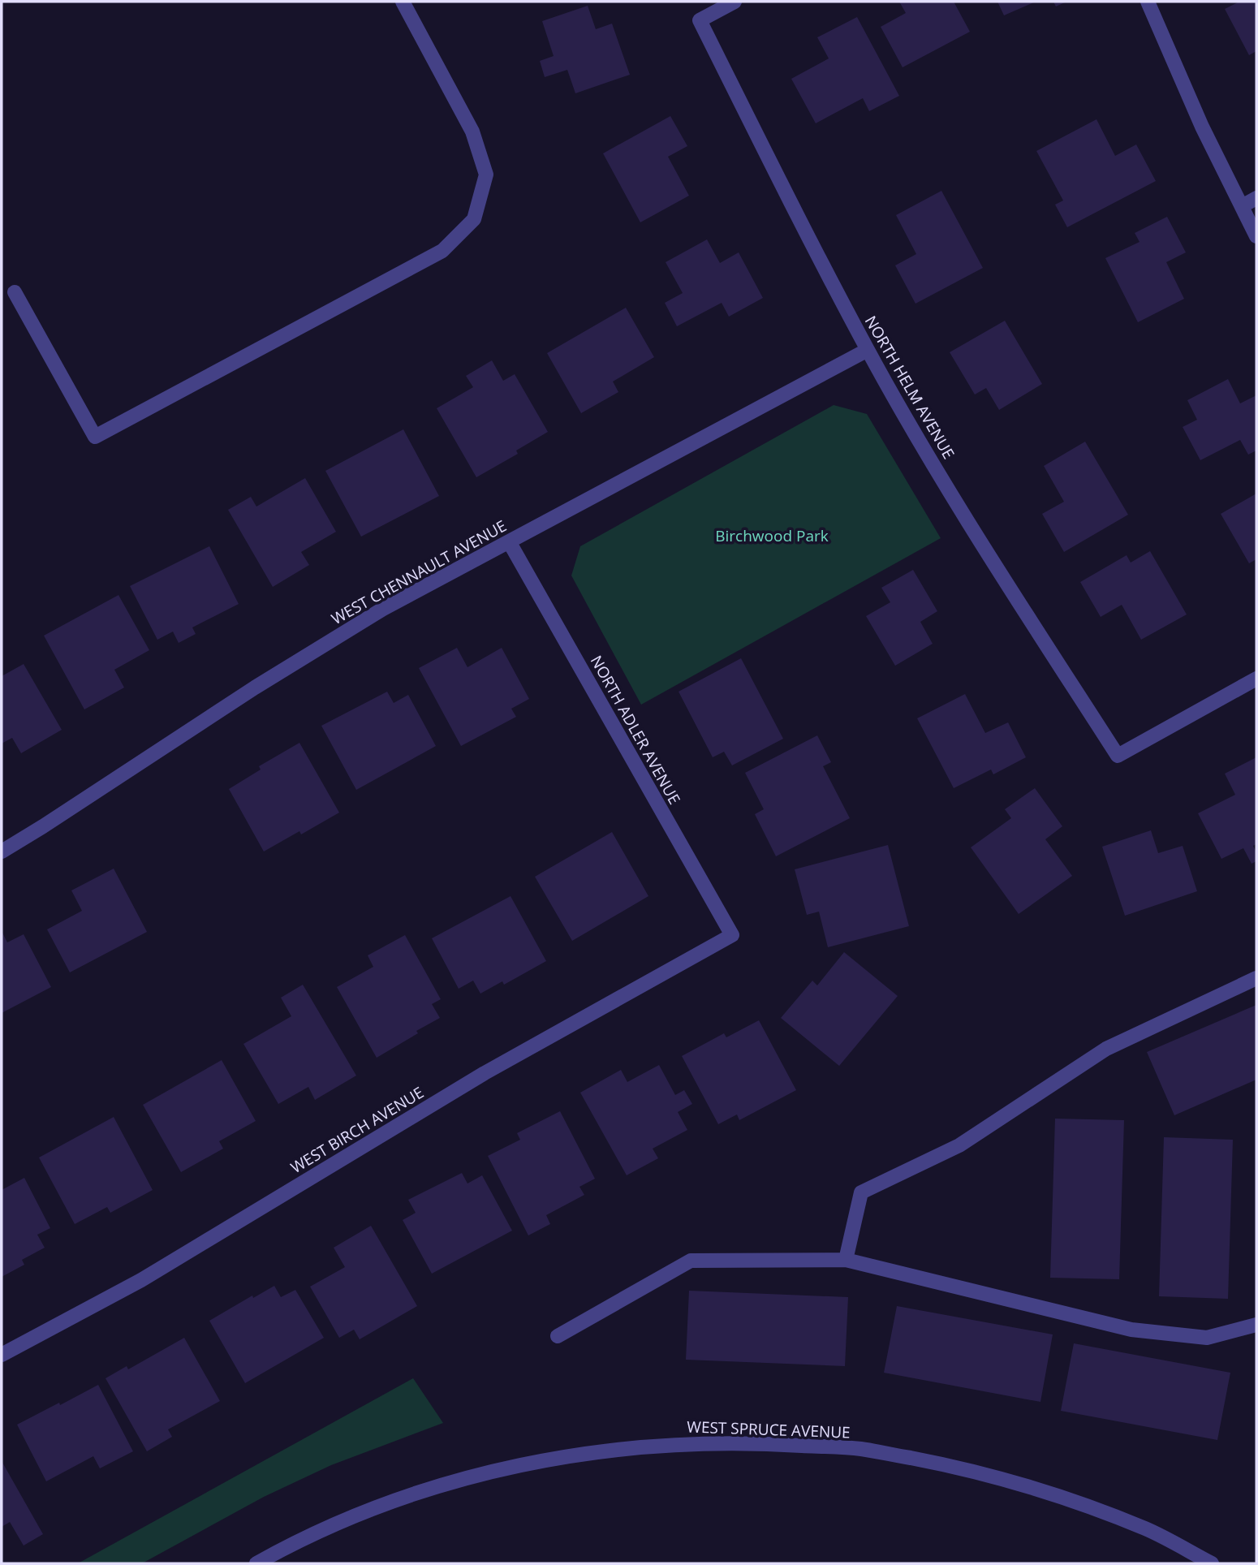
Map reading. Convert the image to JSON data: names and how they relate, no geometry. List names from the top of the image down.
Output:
{
  "streets": {
    "street": [
      "NORTH HELM AVENUE",
      "WEST CHENNAULT AVENUE",
      "NORTH ADLER AVENUE",
      "WEST BIRCH AVENUE",
      "WEST SPRUCE AVENUE"
    ]
  },
  "crossings": [
    ["NORTH HELM AVENUE", "WEST CHENNAULT AVENUE"],
    ["WEST CHENNAULT AVENUE", "NORTH ADLER AVENUE"],
    ["NORTH ADLER AVENUE", "WEST BIRCH AVENUE"]
  ],
  "parks": ["Birchwood Park"]
}
